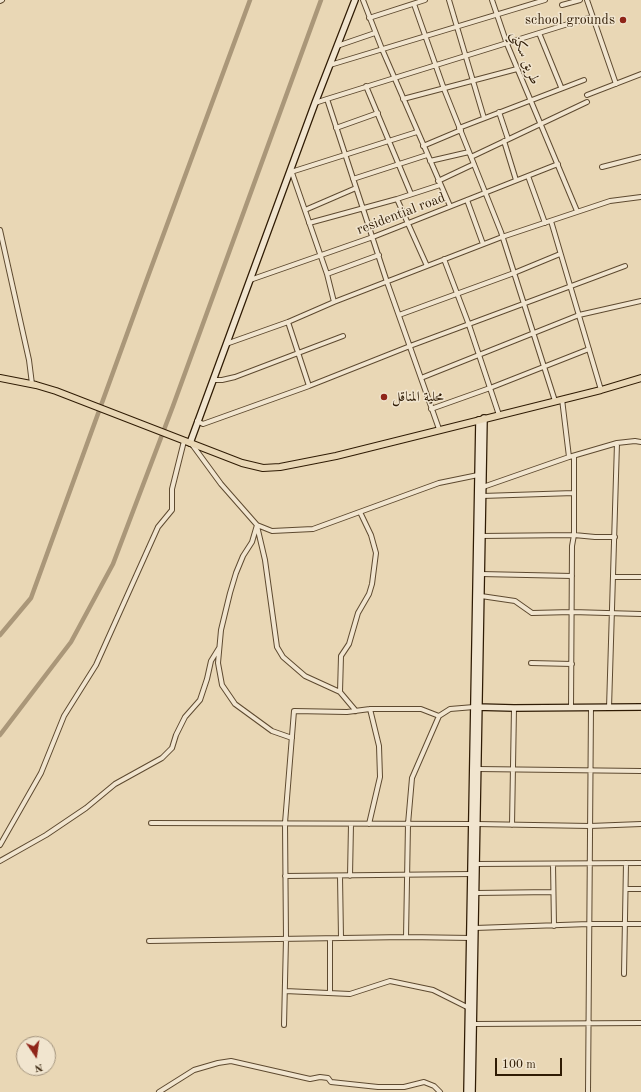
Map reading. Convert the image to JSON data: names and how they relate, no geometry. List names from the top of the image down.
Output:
{
  "streets": {
    "street": ["طريق سكني", "residential road"]
  },
  "crossings": [
    ["طريق سكني", "residential road"]
  ],
  "places": ["school grounds", "محلية المناقل"],
  "scale_bar": "100 m",
  "north": "bottom"
}
